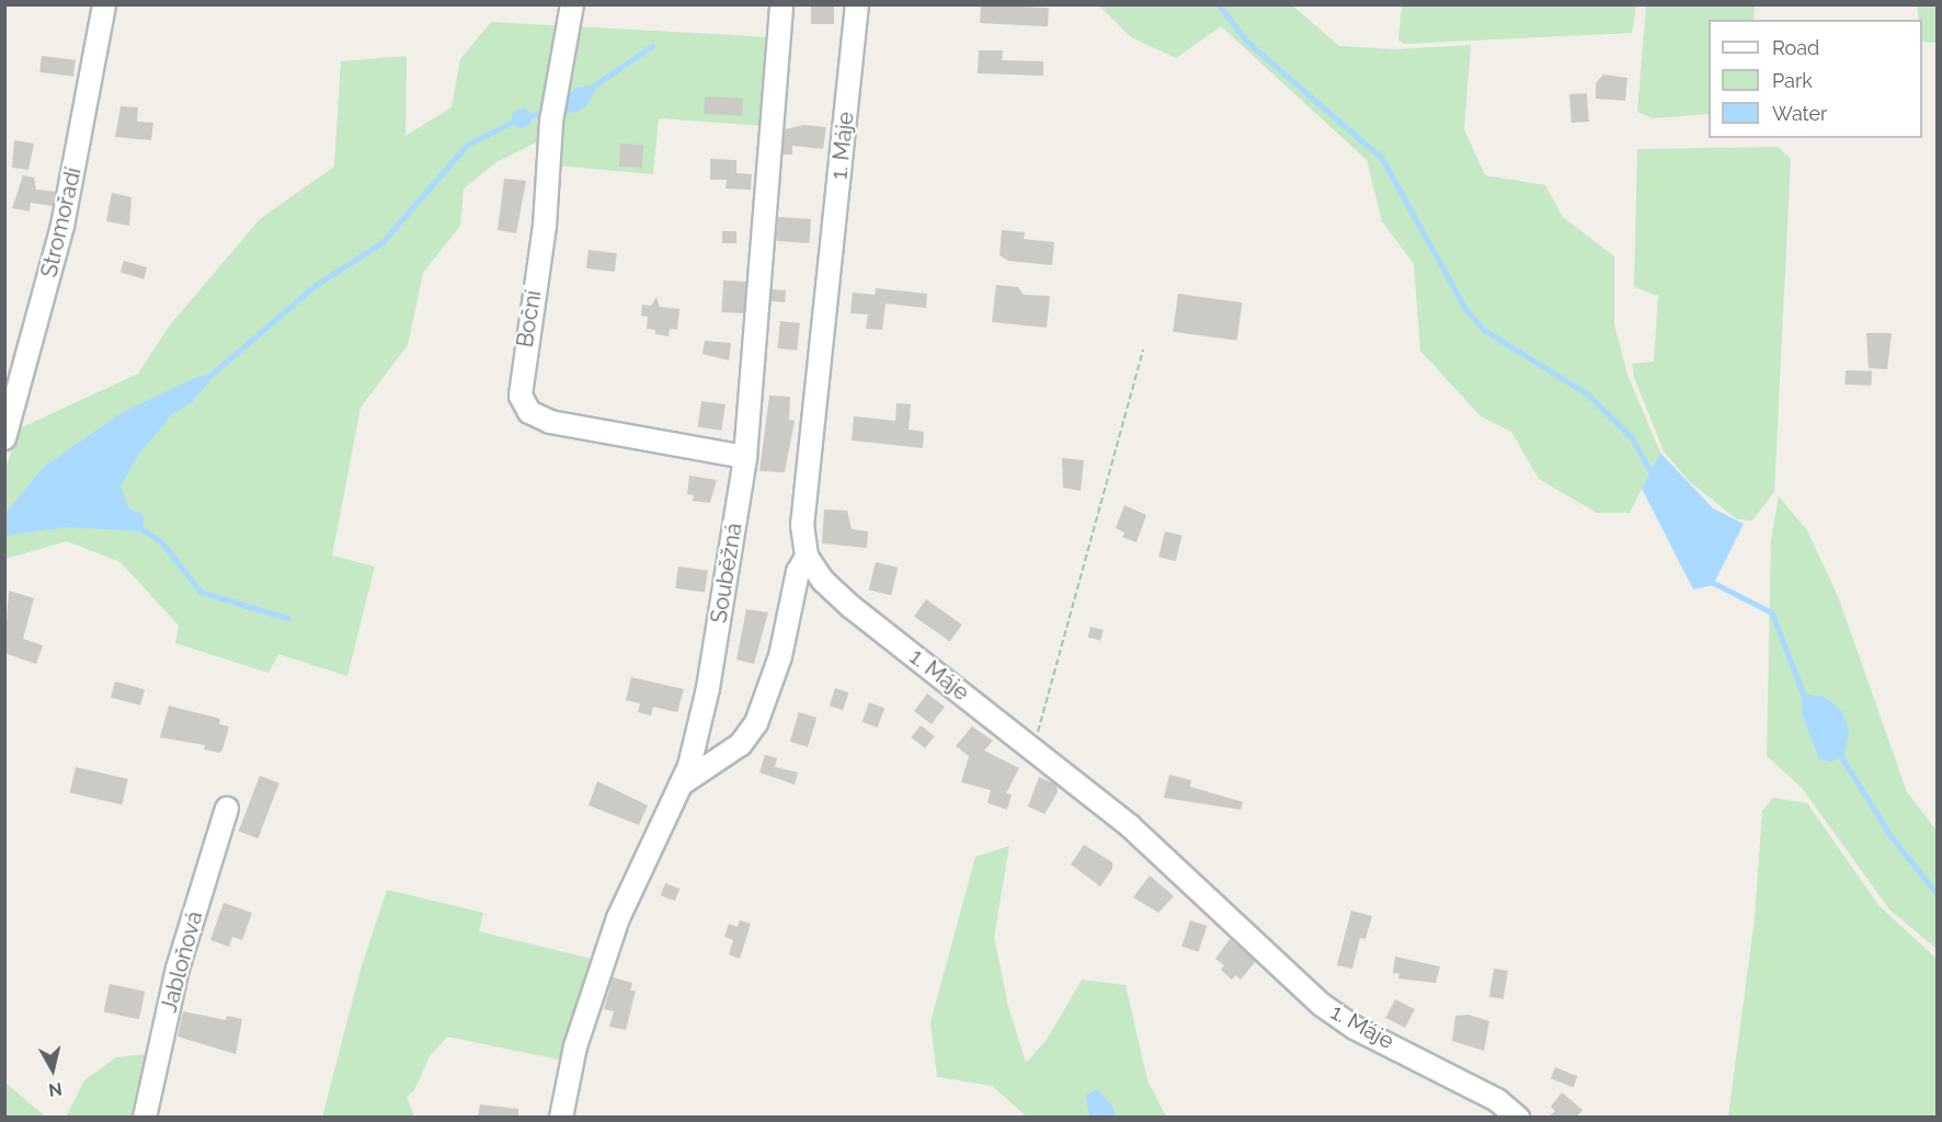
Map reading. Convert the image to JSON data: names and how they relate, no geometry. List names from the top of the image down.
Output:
{
  "streets": {
    "street": [
      "1. Máje",
      "Stromořadí",
      "Boční",
      "Souběžná",
      "Jabloňová"
    ]
  },
  "crossings": [
    ["Boční", "Souběžná"]
  ],
  "legend": ["Road", "Park", "Water"],
  "north": "bottom"
}
